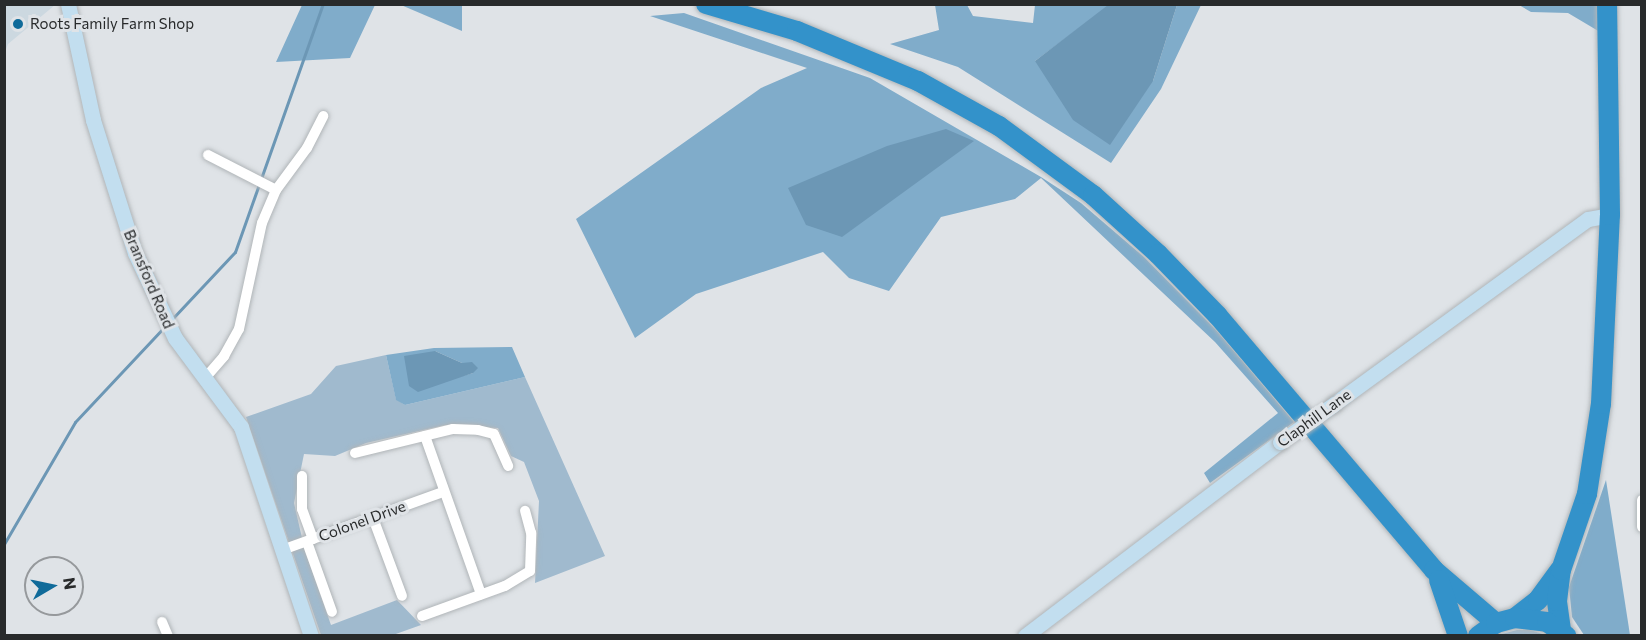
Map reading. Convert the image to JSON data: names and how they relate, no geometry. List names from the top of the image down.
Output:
{
  "streets": {
    "street": ["Bransford Road", "Claphill Lane", "Colonel Drive"]
  },
  "crossings": [
    ["Bransford Road", "Colonel Drive"]
  ],
  "places": ["Roots Family Farm Shop"],
  "north": "right"
}
